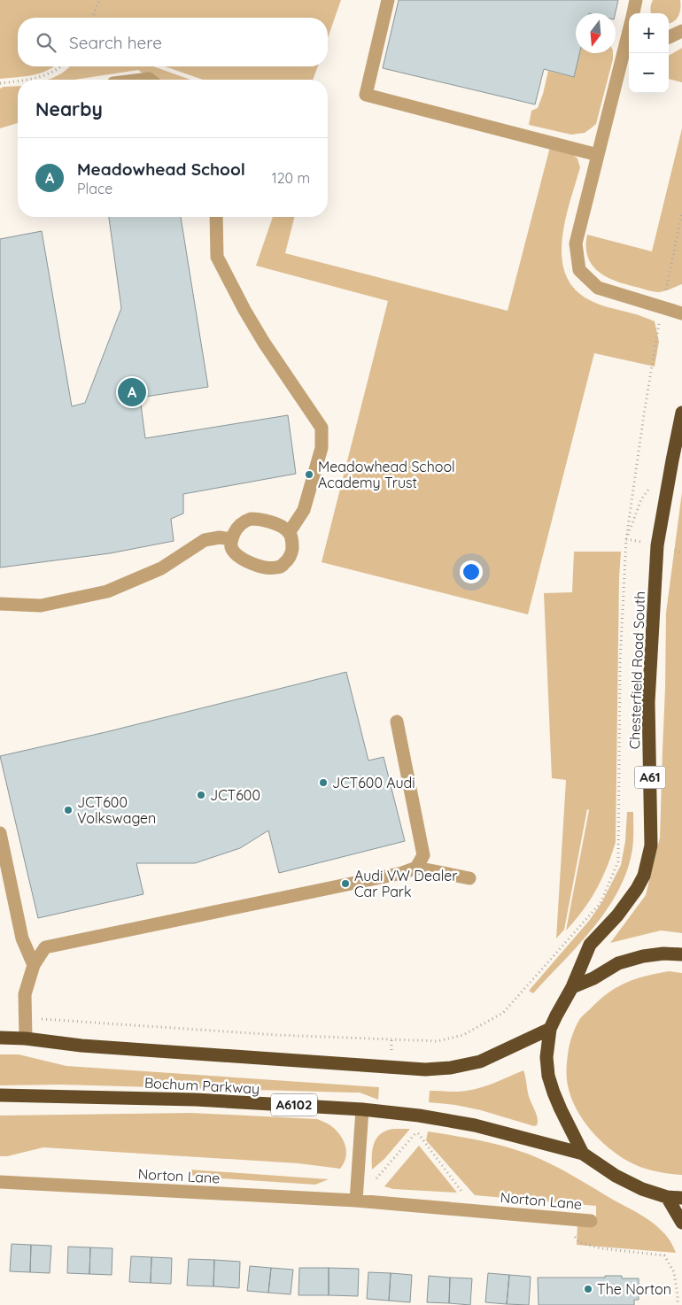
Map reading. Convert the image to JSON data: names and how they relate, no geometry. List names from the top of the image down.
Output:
{
  "streets": {
    "highway": [
      "Chesterfield Road South",
      "A61",
      "Bochum Parkway",
      "A6102"
    ],
    "street": ["Norton Lane"]
  },
  "crossings": [
    ["Chesterfield Road South", "Bochum Parkway"]
  ],
  "places": [
    "Meadowhead School Academy Trust",
    "JCT600 Audi",
    "JCT600",
    "JCT600 Volkswagen",
    "Audi VW Dealer Car Park",
    "The Norton"
  ],
  "north": "bottom",
  "page": {
    "map_buttons": ["+", "−"],
    "search": "Search here",
    "heading": "Nearby",
    "list": [
      {
        "mark": "A",
        "name": "Meadowhead School",
        "note": "Place",
        "value": "120 m"
      }
    ],
    "pins": "A"
  }
}
